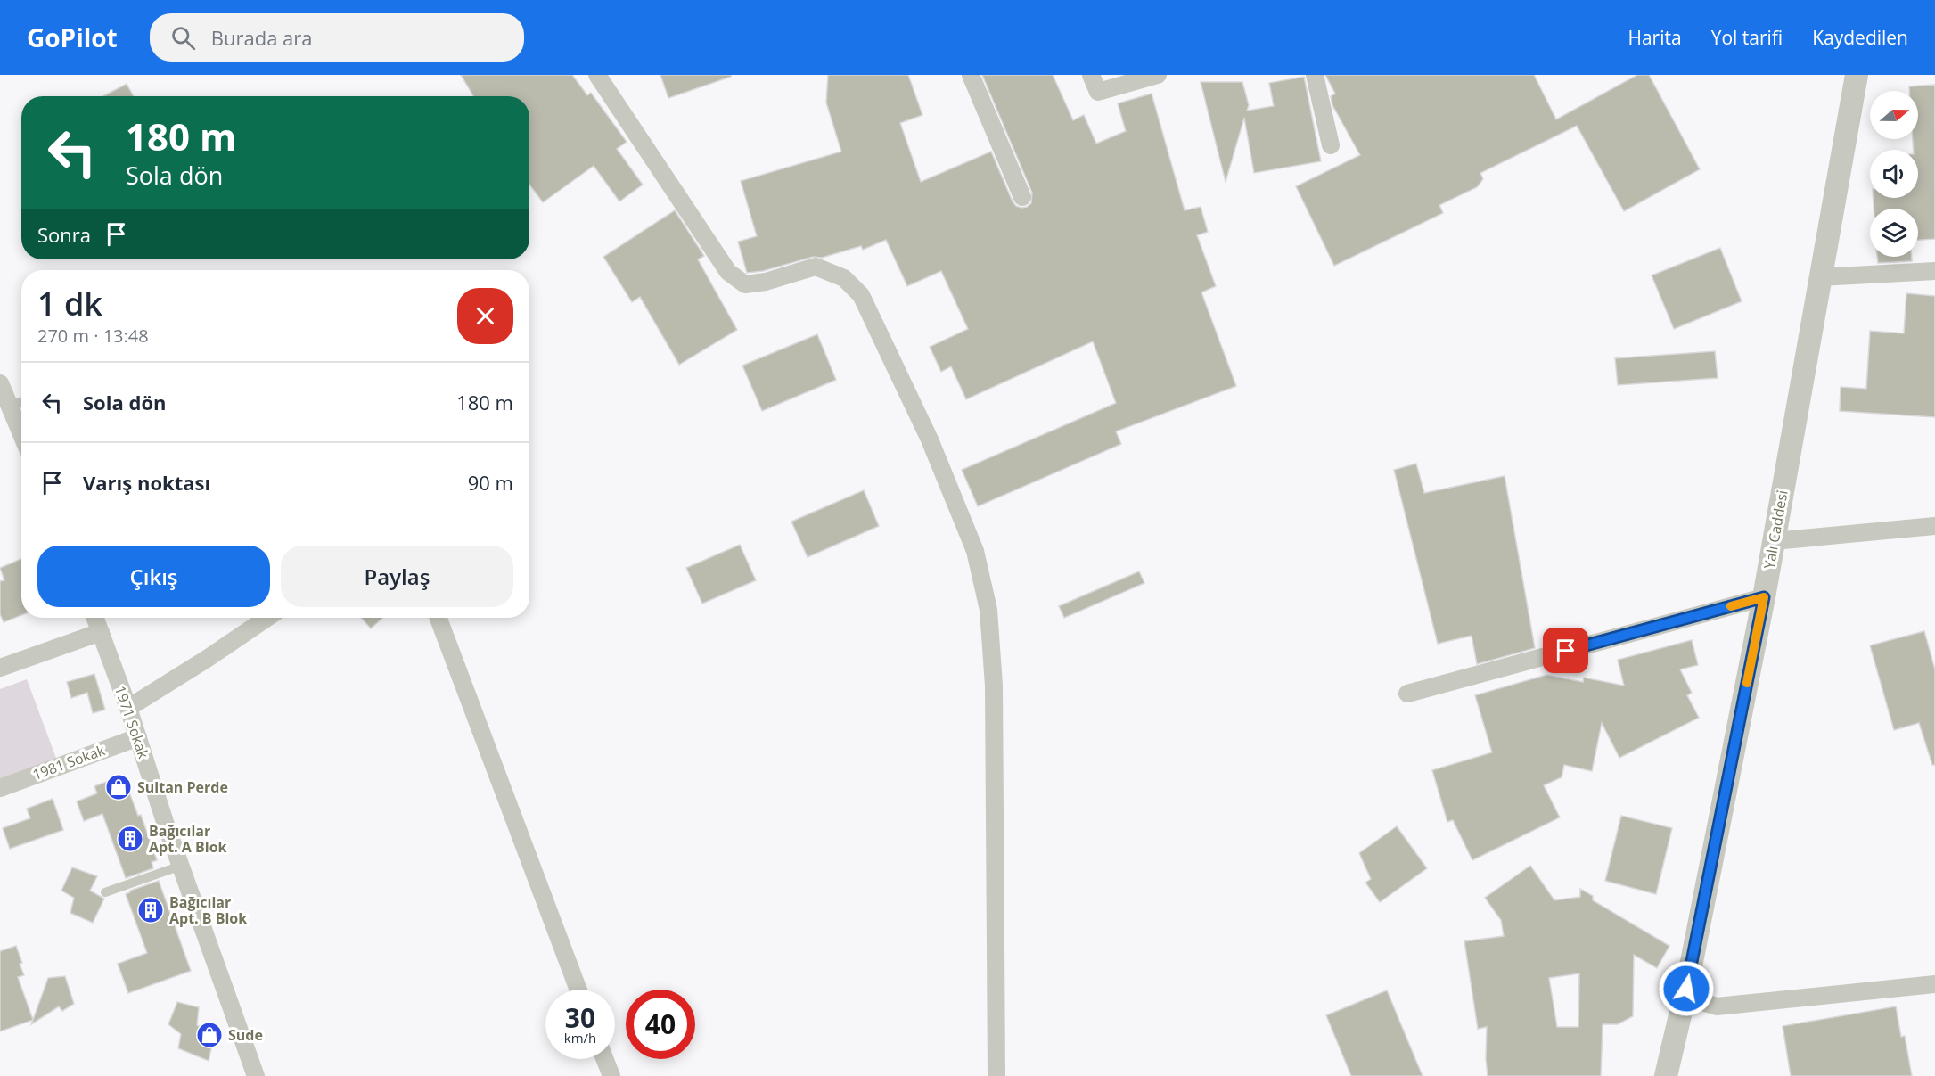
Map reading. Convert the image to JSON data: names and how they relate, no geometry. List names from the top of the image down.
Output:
{
  "streets": {
    "street": ["Yalı Caddesi", "1971 Sokak", "1981 Sokak"]
  },
  "crossings": [
    ["1971 Sokak", "1981 Sokak"]
  ],
  "places": {
    "shop": ["Sultan Perde", "Sude"],
    "building": ["Bağıcılar Apt. A Blok", "Bağıcılar Apt. B Blok"]
  },
  "north": "right",
  "page": {
    "header": "GoPilot",
    "search": "Burada ara",
    "nav": ["Harita", "Yol tarifi", "Kaydedilen"],
    "turn": ["180 m", "Sola dön"],
    "then": "Sonra",
    "heading": ["1 dk", "270 m · 13:48"],
    "list": [
      {
        "name": "Sola dön",
        "value": "180 m"
      },
      {
        "name": "Varış noktası",
        "value": "90 m"
      }
    ],
    "buttons": ["Çıkış", "Paylaş"],
    "speed": "30 km/h",
    "limit": "40"
  }
}
